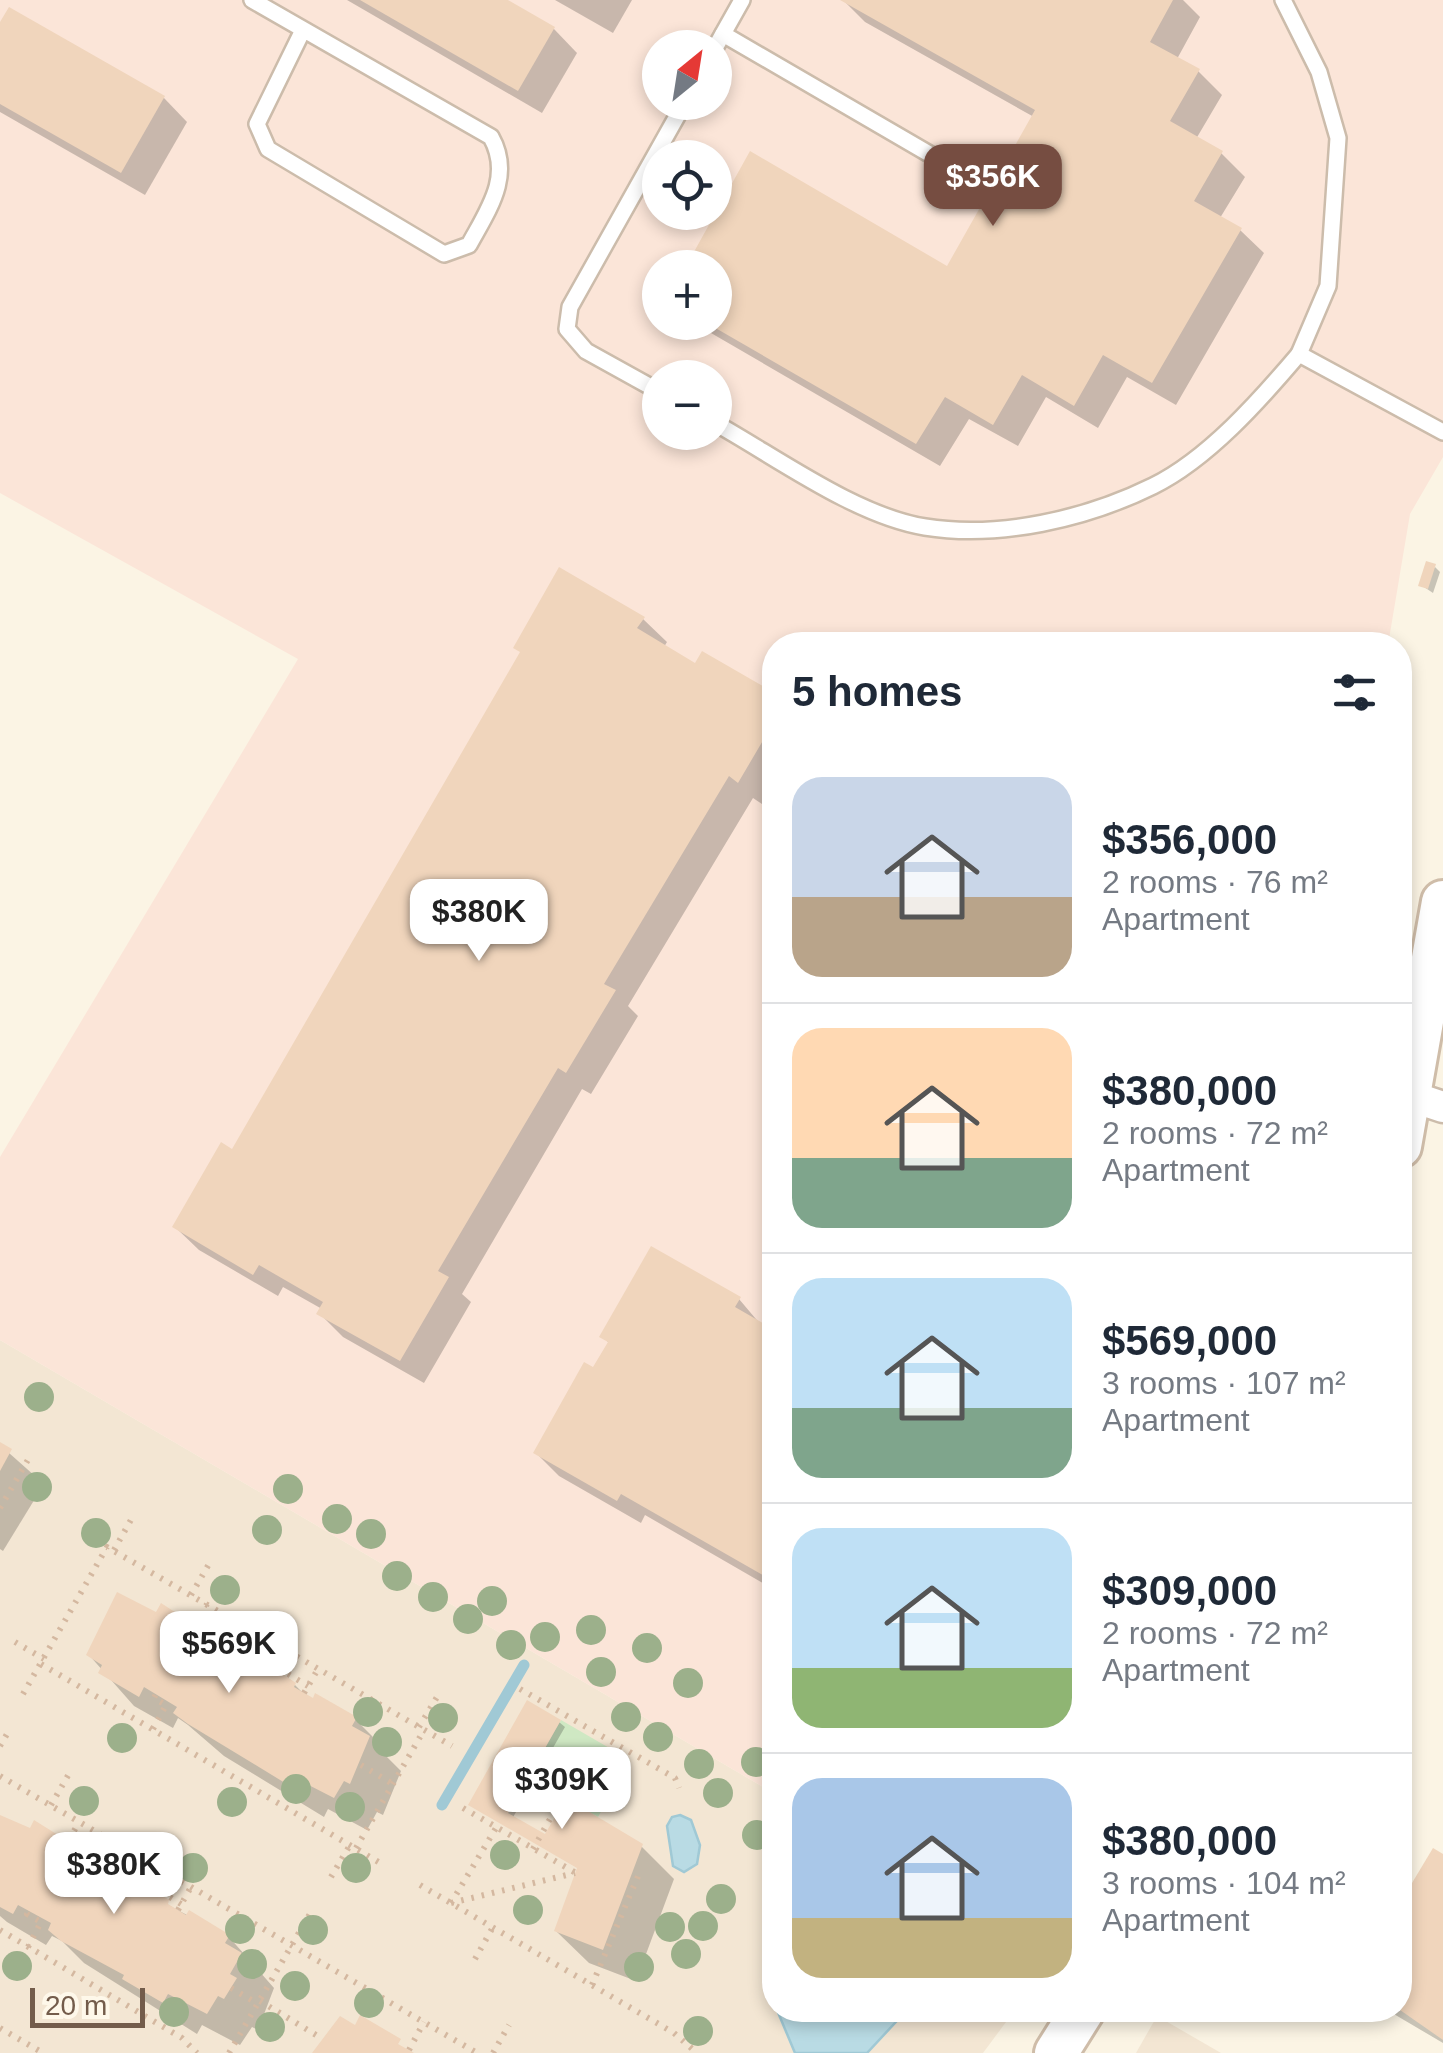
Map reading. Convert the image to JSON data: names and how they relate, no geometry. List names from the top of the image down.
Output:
{
  "scale_bar": "20 m",
  "north": "top right",
  "page": {
    "map_buttons": ["+", "−"],
    "price": [
      "$356K",
      "$380K",
      "$569K",
      "$309K",
      "$380K"
    ],
    "heading": "5 homes",
    "list": [
      {
        "name": "$356,000",
        "note": "2 rooms · 76 m² · Apartment"
      },
      {
        "name": "$380,000",
        "note": "2 rooms · 72 m² · Apartment"
      },
      {
        "name": "$569,000",
        "note": "3 rooms · 107 m² · Apartment"
      },
      {
        "name": "$309,000",
        "note": "2 rooms · 72 m² · Apartment"
      },
      {
        "name": "$380,000",
        "note": "3 rooms · 104 m² · Apartment"
      }
    ],
    "scale": "20 m"
  }
}
